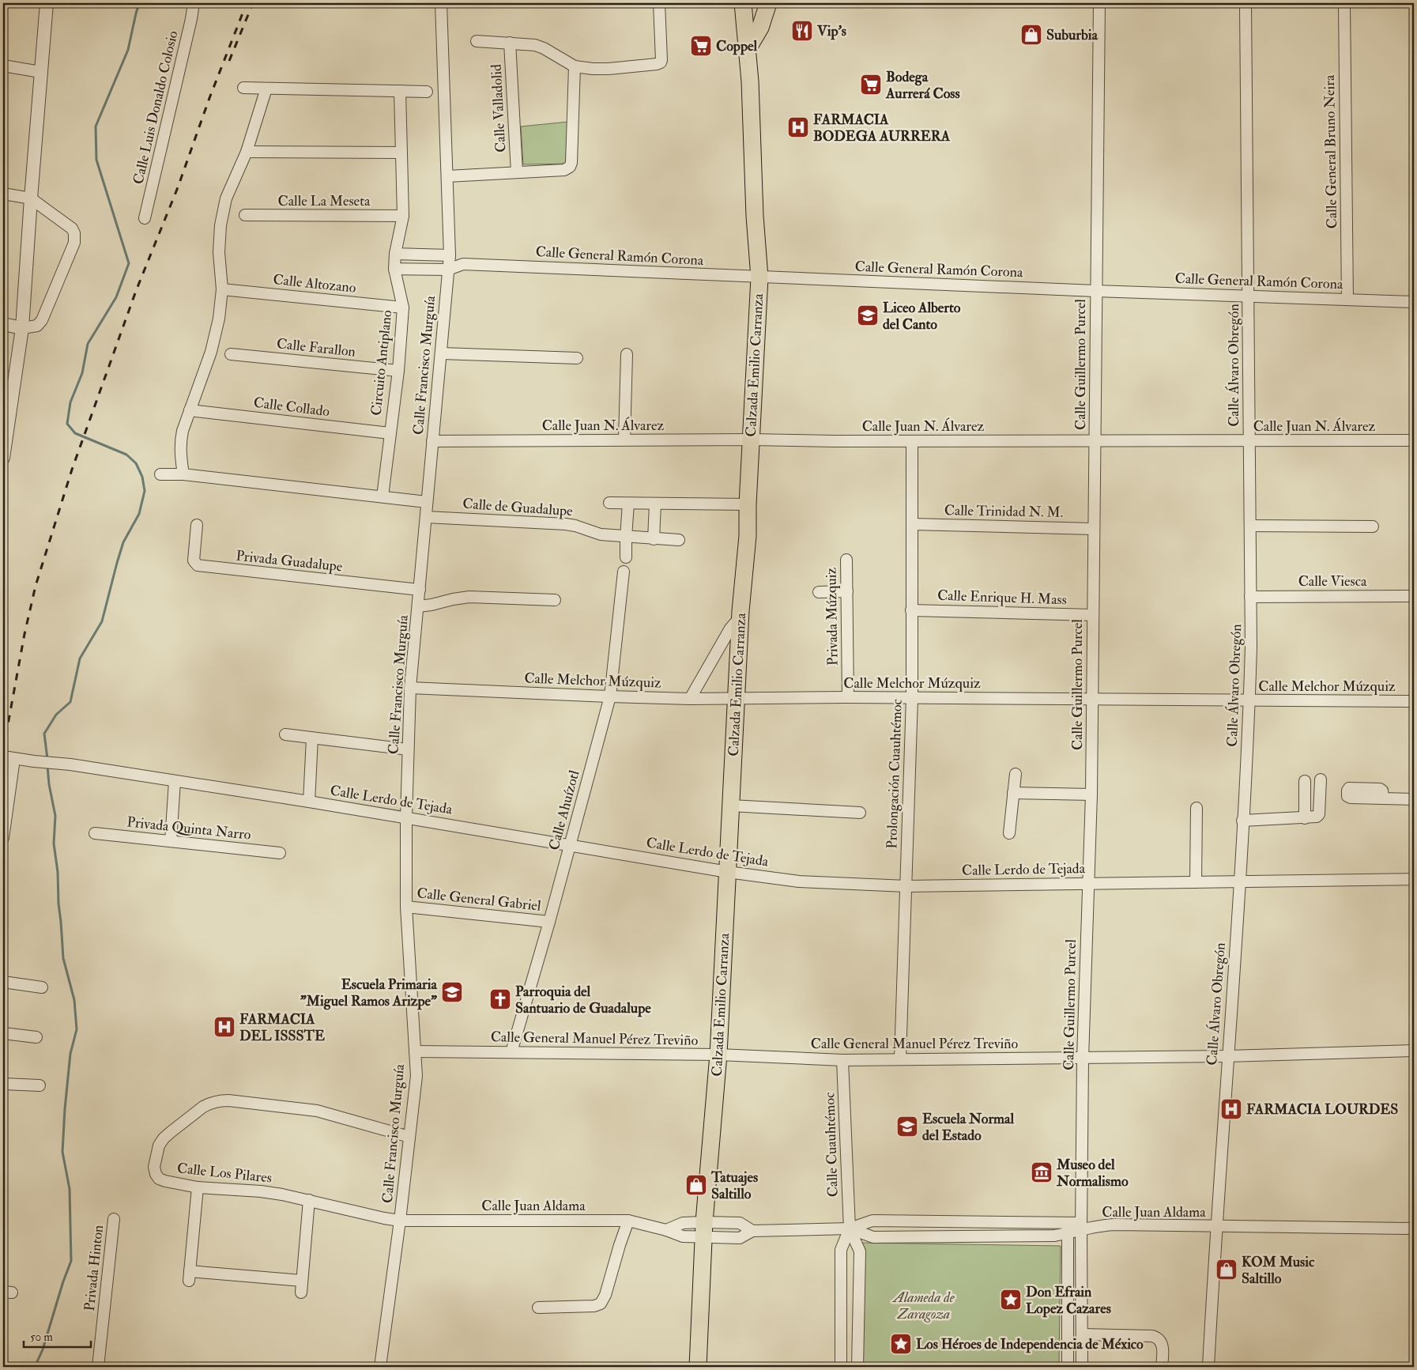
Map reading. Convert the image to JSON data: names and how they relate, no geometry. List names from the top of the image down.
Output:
{
  "streets": {
    "main road": ["Calzada Emilio Carranza"],
    "street": [
      "Calle Luis Donaldo Colosio",
      "Calle Valladolid",
      "Calle General Bruno Neira",
      "Calle La Meseta",
      "Calle General Ramón Corona",
      "Calle Altozano",
      "Calle Farallon",
      "Circuito Antiplano",
      "Calle Guillermo Purcel",
      "Calle Francisco Murguía",
      "Calle Álvaro Obregón",
      "Calle Collado",
      "Calle Juan N. Álvarez",
      "Calle de Guadalupe",
      "Calle Trinidad N. M.",
      "Privada Guadalupe",
      "Calle Viesca",
      "Calle Enrique H. Mass",
      "Privada Múzquiz",
      "Calle Melchor Múzquiz",
      "Prolongación Cuauhtémoc",
      "Calle Lerdo de Tejada",
      "Calle Ahuízotl",
      "Privada Quinta Narro",
      "Calle General Gabriel",
      "Calle General Manuel Pérez Treviño",
      "Calle Cuauhtémoc",
      "Calle Los Pilares",
      "Calle Juan Aldama",
      "Privada Hinton"
    ]
  },
  "crossings": [
    ["Calle General Bruno Neira", "Calle General Ramón Corona"],
    ["Calle La Meseta", "Circuito Antiplano"],
    ["Calle General Ramón Corona", "Calle Guillermo Purcel"],
    ["Calle General Ramón Corona", "Calle Francisco Murguía"],
    ["Calle General Ramón Corona", "Calzada Emilio Carranza"],
    ["Calle General Ramón Corona", "Calle Álvaro Obregón"],
    ["Calle Altozano", "Circuito Antiplano"],
    ["Calle Farallon", "Circuito Antiplano"],
    ["Circuito Antiplano", "Calle Collado"],
    ["Calle Guillermo Purcel", "Calle Juan N. Álvarez"],
    ["Calle Guillermo Purcel", "Calle Trinidad N. M."],
    ["Calle Guillermo Purcel", "Calle Enrique H. Mass"],
    ["Calle Guillermo Purcel", "Calle Melchor Múzquiz"],
    ["Calle Guillermo Purcel", "Calle Lerdo de Tejada"],
    ["Calle Guillermo Purcel", "Calle General Manuel Pérez Treviño"],
    ["Calle Guillermo Purcel", "Calle Juan Aldama"],
    ["Calle Francisco Murguía", "Calle Juan N. Álvarez"],
    ["Calle Francisco Murguía", "Calle de Guadalupe"],
    ["Calle Francisco Murguía", "Privada Guadalupe"],
    ["Calle Francisco Murguía", "Calle Melchor Múzquiz"],
    ["Calle Francisco Murguía", "Calle Lerdo de Tejada"],
    ["Calle Francisco Murguía", "Calle General Gabriel"],
    ["Calle Francisco Murguía", "Calle General Manuel Pérez Treviño"],
    ["Calle Francisco Murguía", "Calle Los Pilares"],
    ["Calle Francisco Murguía", "Calle Juan Aldama"],
    ["Calzada Emilio Carranza", "Calle Juan N. Álvarez"],
    ["Calzada Emilio Carranza", "Calle Melchor Múzquiz"],
    ["Calzada Emilio Carranza", "Calle Lerdo de Tejada"],
    ["Calzada Emilio Carranza", "Calle General Manuel Pérez Treviño"],
    ["Calzada Emilio Carranza", "Calle Juan Aldama"],
    ["Calle Álvaro Obregón", "Calle Juan N. Álvarez"],
    ["Calle Álvaro Obregón", "Calle Viesca"],
    ["Calle Álvaro Obregón", "Calle Melchor Múzquiz"],
    ["Calle Álvaro Obregón", "Calle Lerdo de Tejada"],
    ["Calle Álvaro Obregón", "Calle General Manuel Pérez Treviño"],
    ["Calle Álvaro Obregón", "Calle Juan Aldama"],
    ["Calle Juan N. Álvarez", "Prolongación Cuauhtémoc"],
    ["Calle Trinidad N. M.", "Prolongación Cuauhtémoc"],
    ["Calle Enrique H. Mass", "Prolongación Cuauhtémoc"],
    ["Privada Múzquiz", "Calle Melchor Múzquiz"],
    ["Calle Melchor Múzquiz", "Prolongación Cuauhtémoc"],
    ["Calle Melchor Múzquiz", "Calle Ahuízotl"],
    ["Prolongación Cuauhtémoc", "Calle Lerdo de Tejada"],
    ["Prolongación Cuauhtémoc", "Calle General Manuel Pérez Treviño"],
    ["Calle Lerdo de Tejada", "Calle Ahuízotl"],
    ["Calle Ahuízotl", "Calle General Gabriel"],
    ["Calle Ahuízotl", "Calle General Manuel Pérez Treviño"],
    ["Calle General Manuel Pérez Treviño", "Calle Cuauhtémoc"],
    ["Calle Cuauhtémoc", "Calle Juan Aldama"],
    ["Calle Los Pilares", "Calle Juan Aldama"]
  ],
  "parks": ["Alameda de Zaragoza"],
  "places": {
    "restaurant": ["Vip's"],
    "shop": ["Suburbia", "Tatuajes Saltillo", "KOM Music Saltillo"],
    "supermarket": ["Coppel", "Bodega Aurrerá Coss"],
    "hospital": ["FARMACIA BODEGA AURRERA", "FARMACIA DEL ISSSTE", "FARMACIA LOURDES"],
    "school or university": ["Liceo Alberto del Canto", "Escuela Primaria \"Miguel Ramos Arizpe\"", "Escuela Normal del Estado"],
    "church": ["Parroquia del Santuario de Guadalupe"],
    "museum": ["Museo del Normalismo"],
    "place": ["Don Efrain Lopez Cazares", "Los Héroes de Independencia de México"]
  },
  "scale_bar": "50 m"
}
